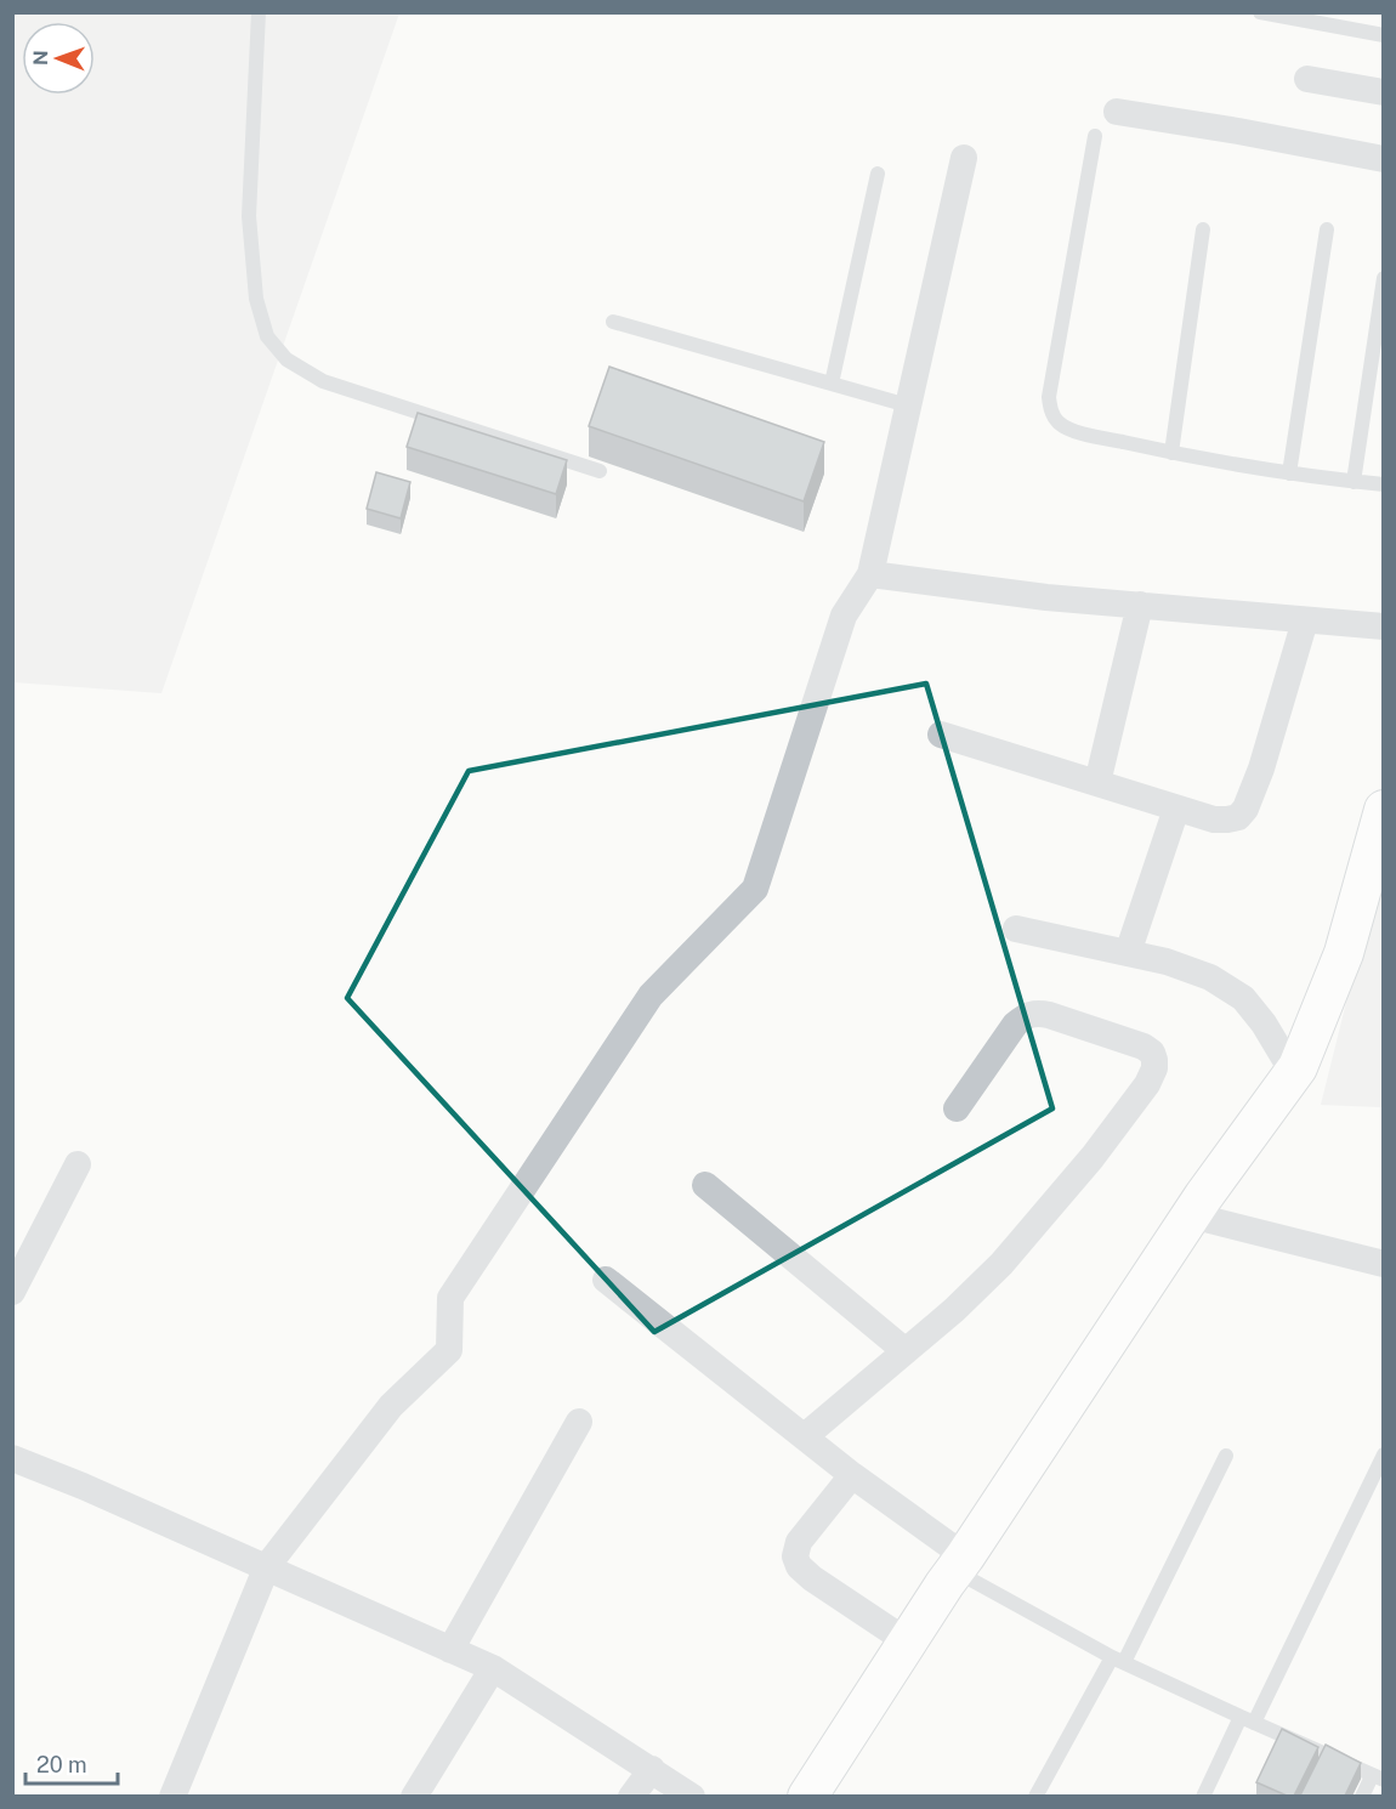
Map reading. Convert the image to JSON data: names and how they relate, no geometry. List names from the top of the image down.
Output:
{
  "scale_bar": "20 m",
  "north": "left"
}
